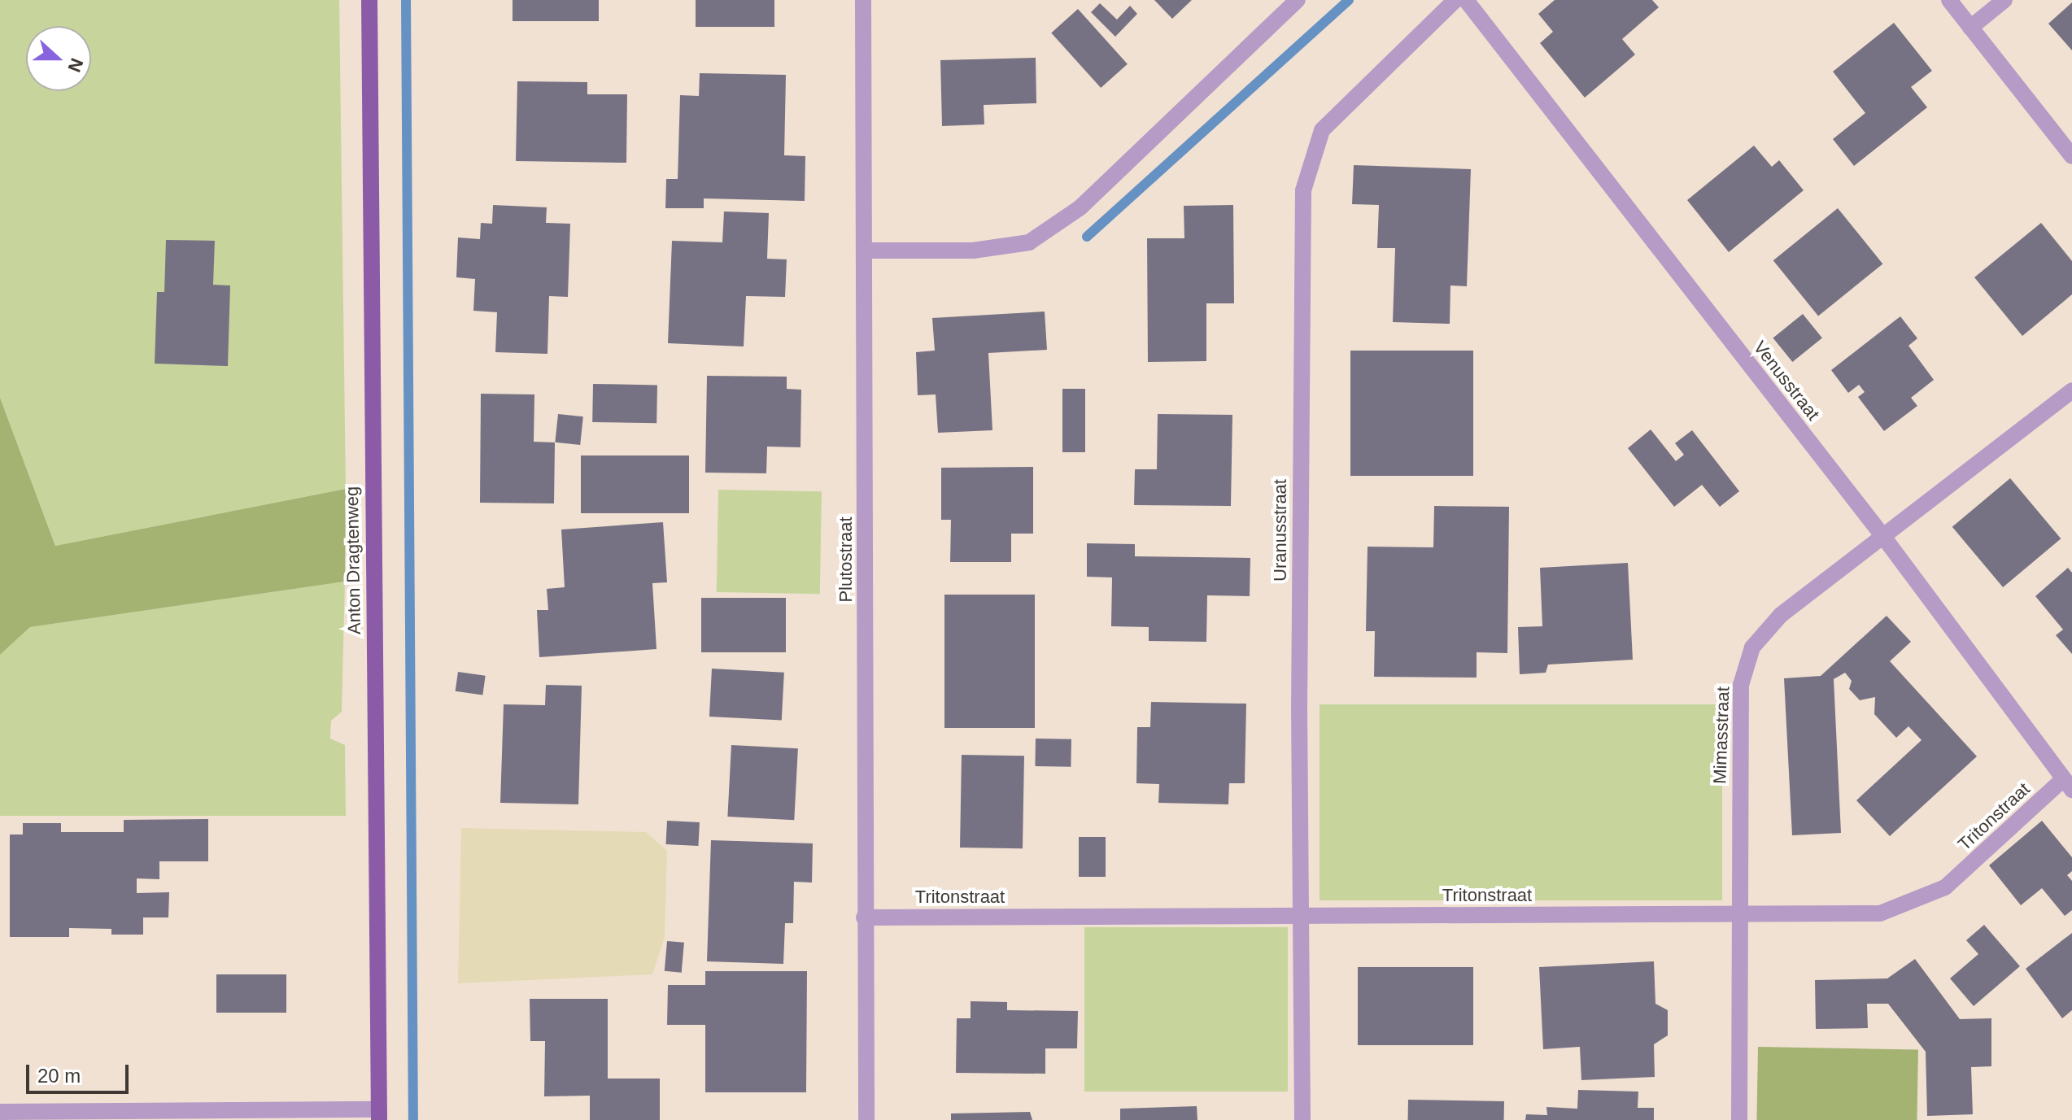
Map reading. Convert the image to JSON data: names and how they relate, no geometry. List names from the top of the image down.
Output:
{
  "streets": {
    "main road": ["Anton Dragtenweg"],
    "street": [
      "Venusstraat",
      "Uranusstraat",
      "Plutostraat",
      "Mimasstraat",
      "Tritonstraat"
    ]
  },
  "crossings": [
    ["Venusstraat", "Mimasstraat"],
    ["Venusstraat", "Tritonstraat"],
    ["Uranusstraat", "Tritonstraat"],
    ["Plutostraat", "Tritonstraat"],
    ["Mimasstraat", "Tritonstraat"]
  ],
  "scale_bar": "20 m",
  "north": "right"
}
